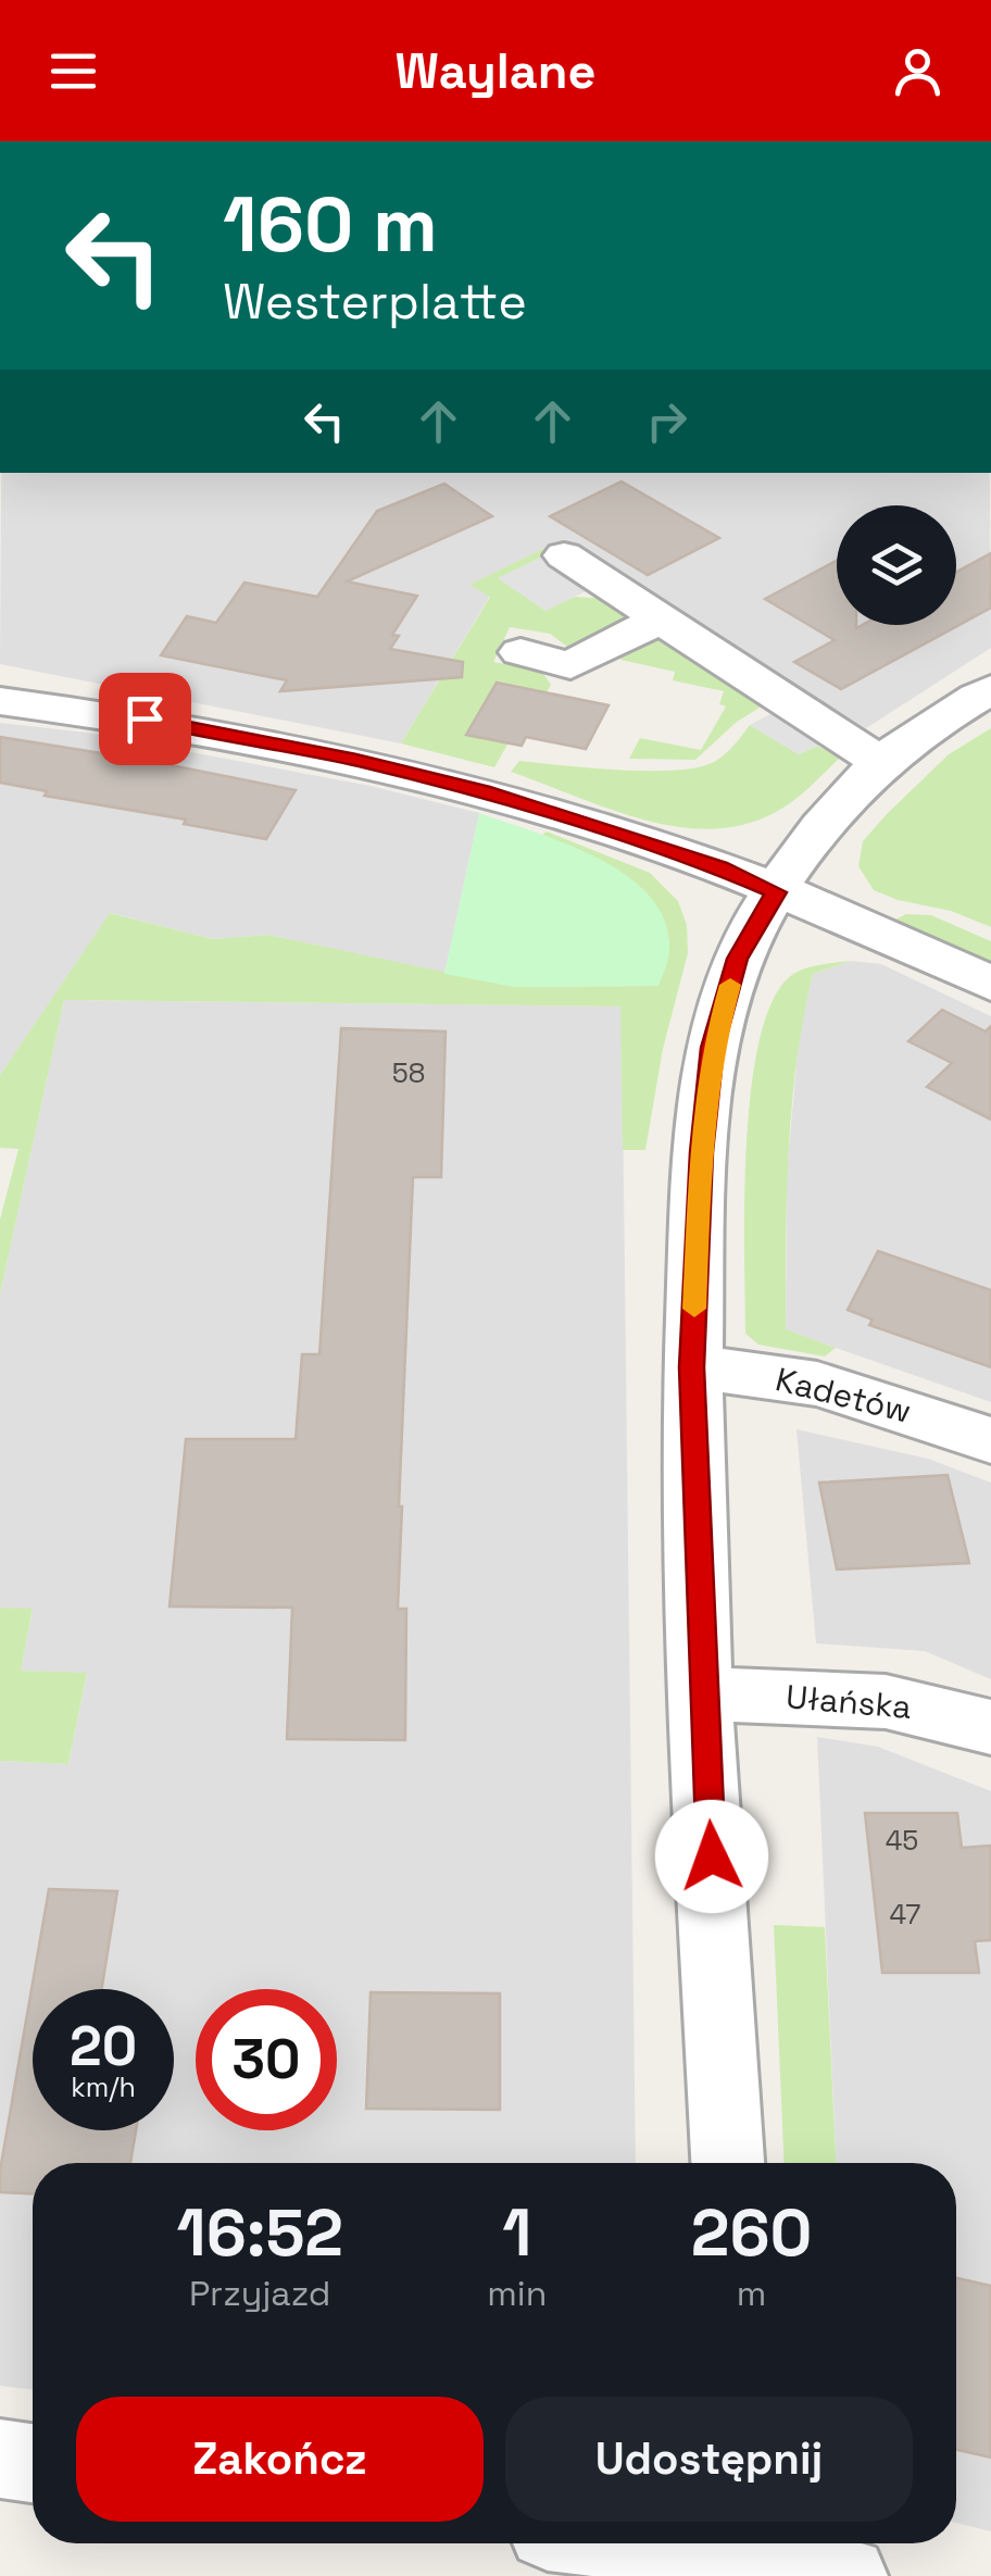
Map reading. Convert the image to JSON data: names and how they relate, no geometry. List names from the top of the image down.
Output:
{
  "streets": {
    "street": ["Kadetów", "Ułańska"]
  },
  "house_numbers": ["58", "45", "47"],
  "page": {
    "header": "Waylane",
    "turn": ["160 m", "Westerplatte"],
    "speed": "20 km/h",
    "limit": "30",
    "eta": [
      "16:52",
      "Przyjazd",
      "1",
      "min",
      "260",
      "m"
    ],
    "buttons": ["Zakończ", "Udostępnij"]
  }
}
